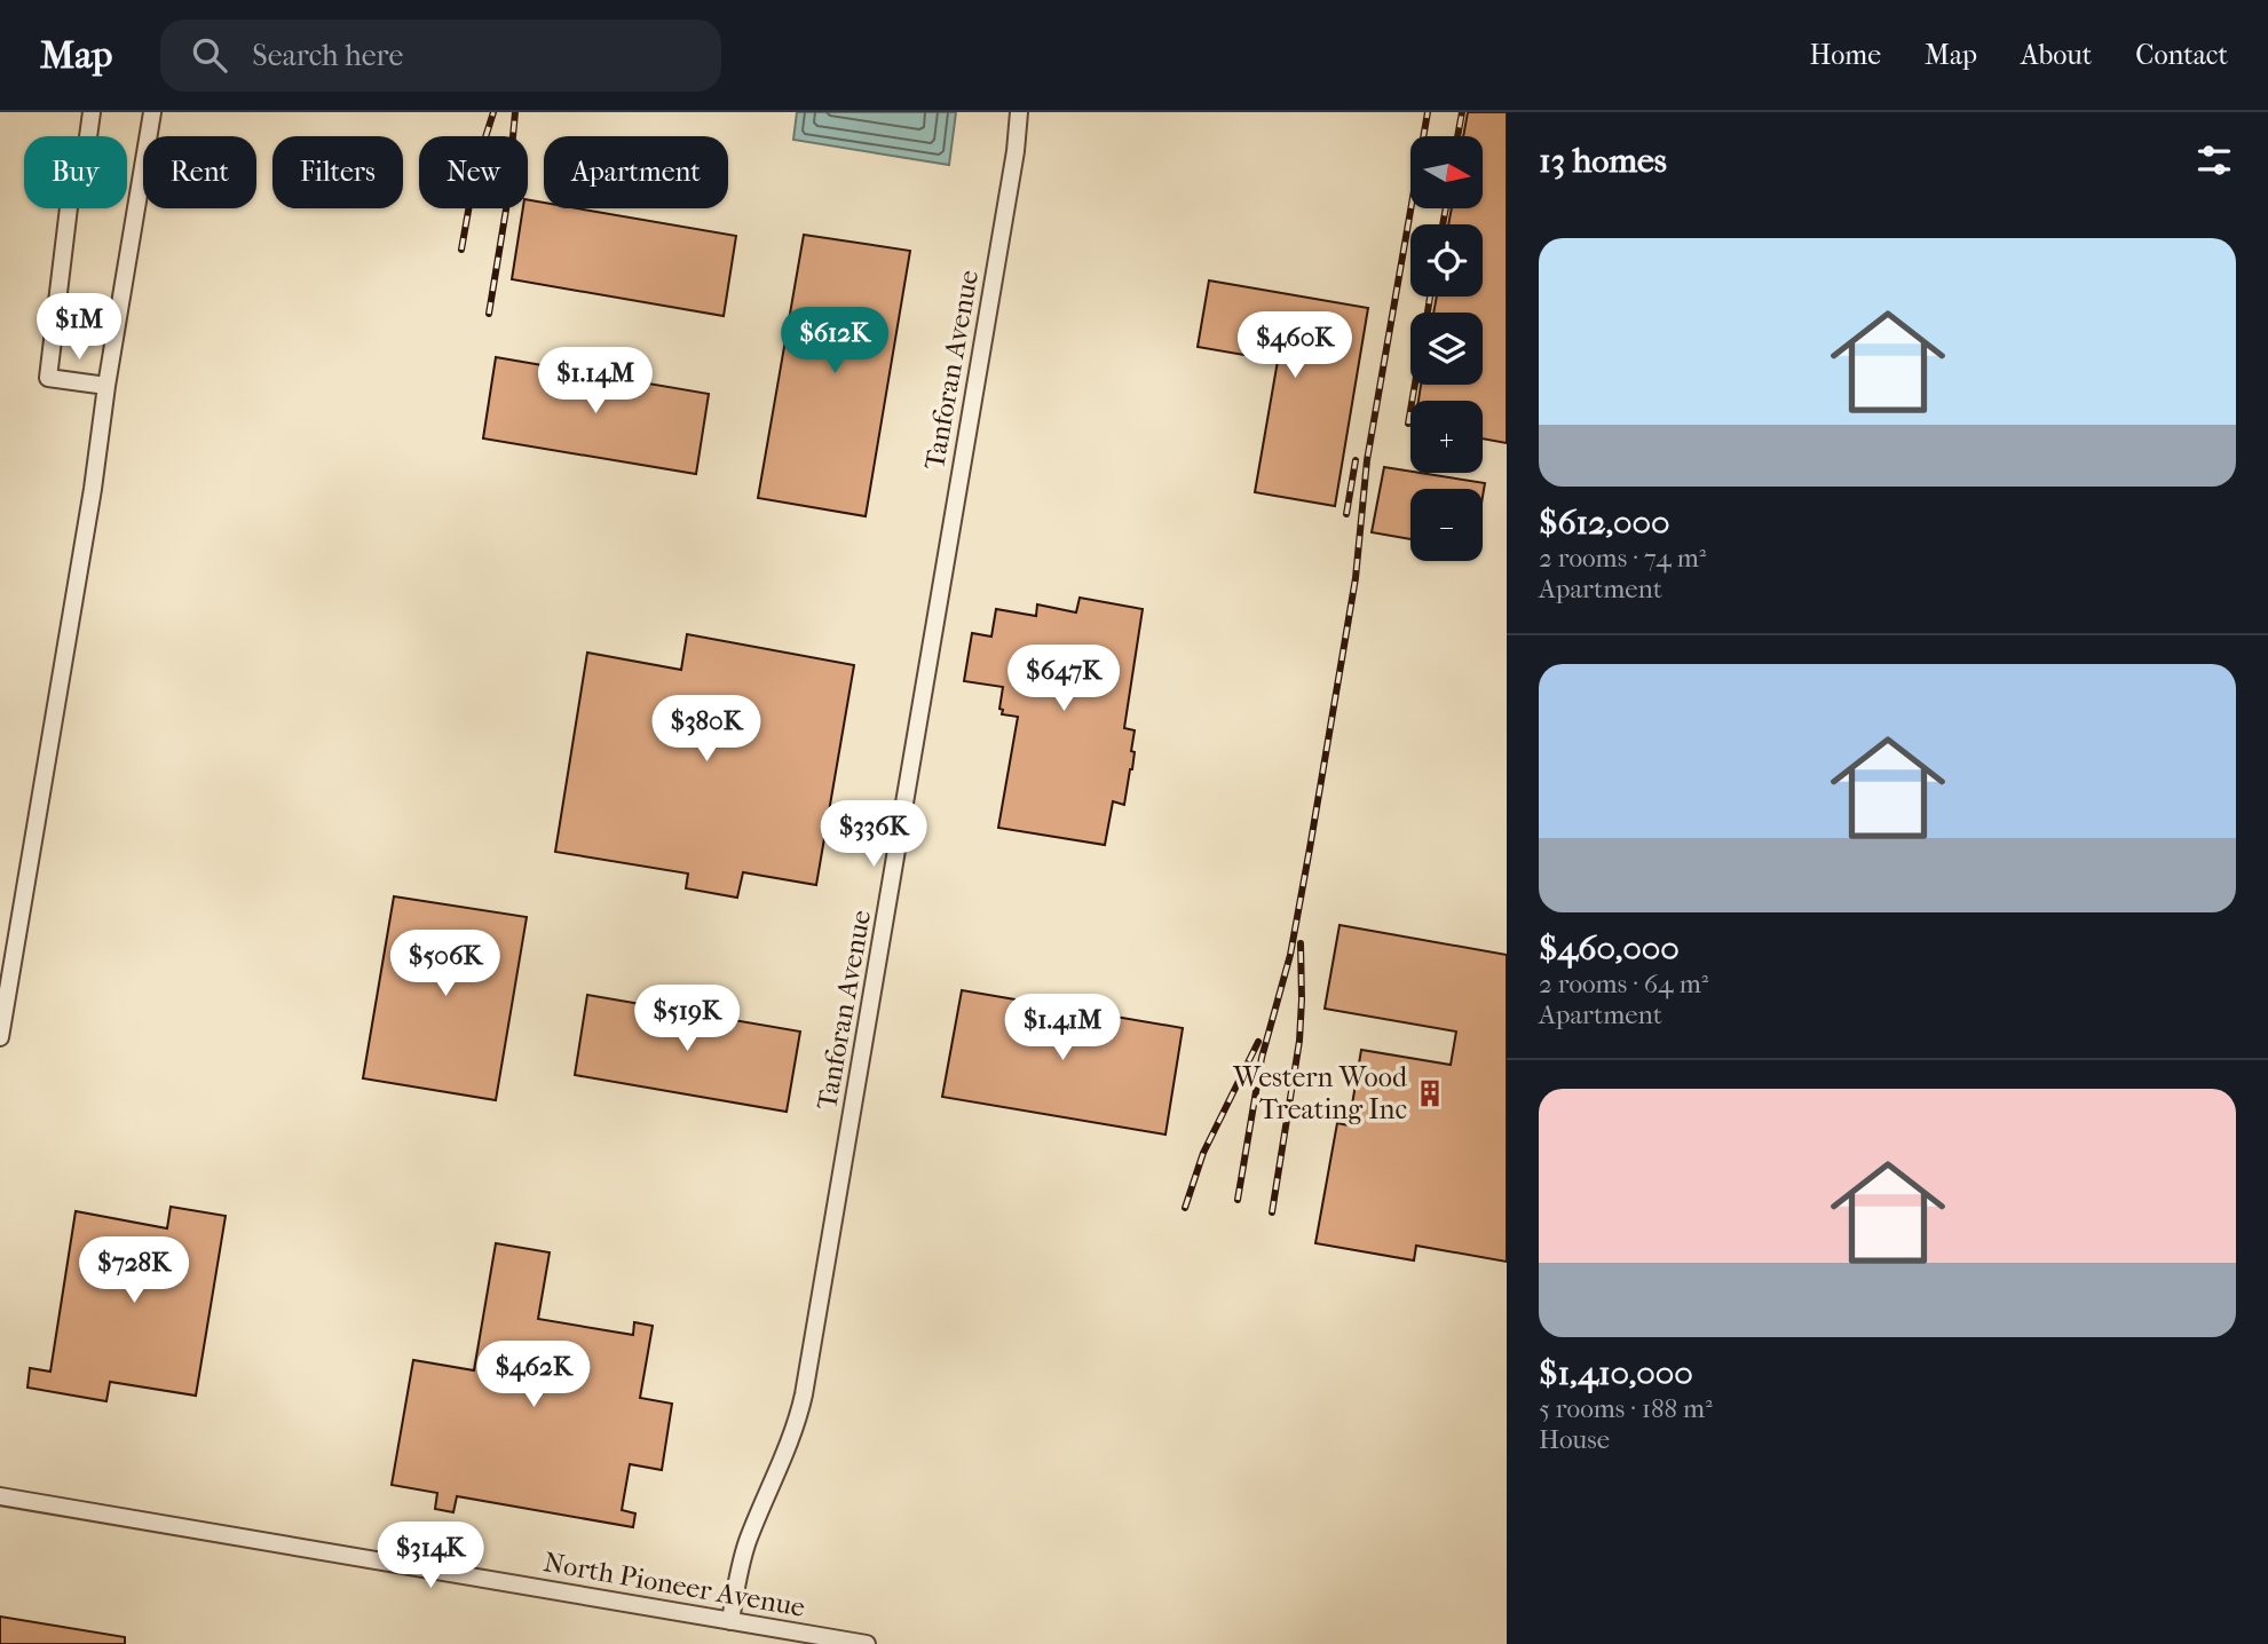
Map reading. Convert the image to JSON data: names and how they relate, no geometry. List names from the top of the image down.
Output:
{
  "streets": {
    "street": ["Tanforan Avenue", "North Pioneer Avenue"]
  },
  "crossings": [
    ["Tanforan Avenue", "North Pioneer Avenue"]
  ],
  "places": {
    "building": ["Western Wood Treating Inc"]
  },
  "north": "right",
  "page": {
    "header": "Map",
    "search": "Search here",
    "nav": [
      "Home",
      "Map",
      "About",
      "Contact"
    ],
    "heading": "13 homes",
    "map_buttons": ["+", "−"],
    "chip": [
      "Buy",
      "Rent",
      "Filters",
      "New",
      "Apartment"
    ],
    "list": [
      {
        "name": "$612,000",
        "note": "2 rooms · 74 m² · Apartment"
      },
      {
        "name": "$460,000",
        "note": "2 rooms · 64 m² · Apartment"
      },
      {
        "name": "$1,410,000",
        "note": "5 rooms · 188 m² · House"
      }
    ],
    "price": [
      "$1M",
      "$612K",
      "$460K",
      "$1.14M",
      "$647K",
      "$380K",
      "$336K",
      "$506K",
      "$519K",
      "$1.41M",
      "$728K",
      "$462K",
      "$314K"
    ]
  }
}
